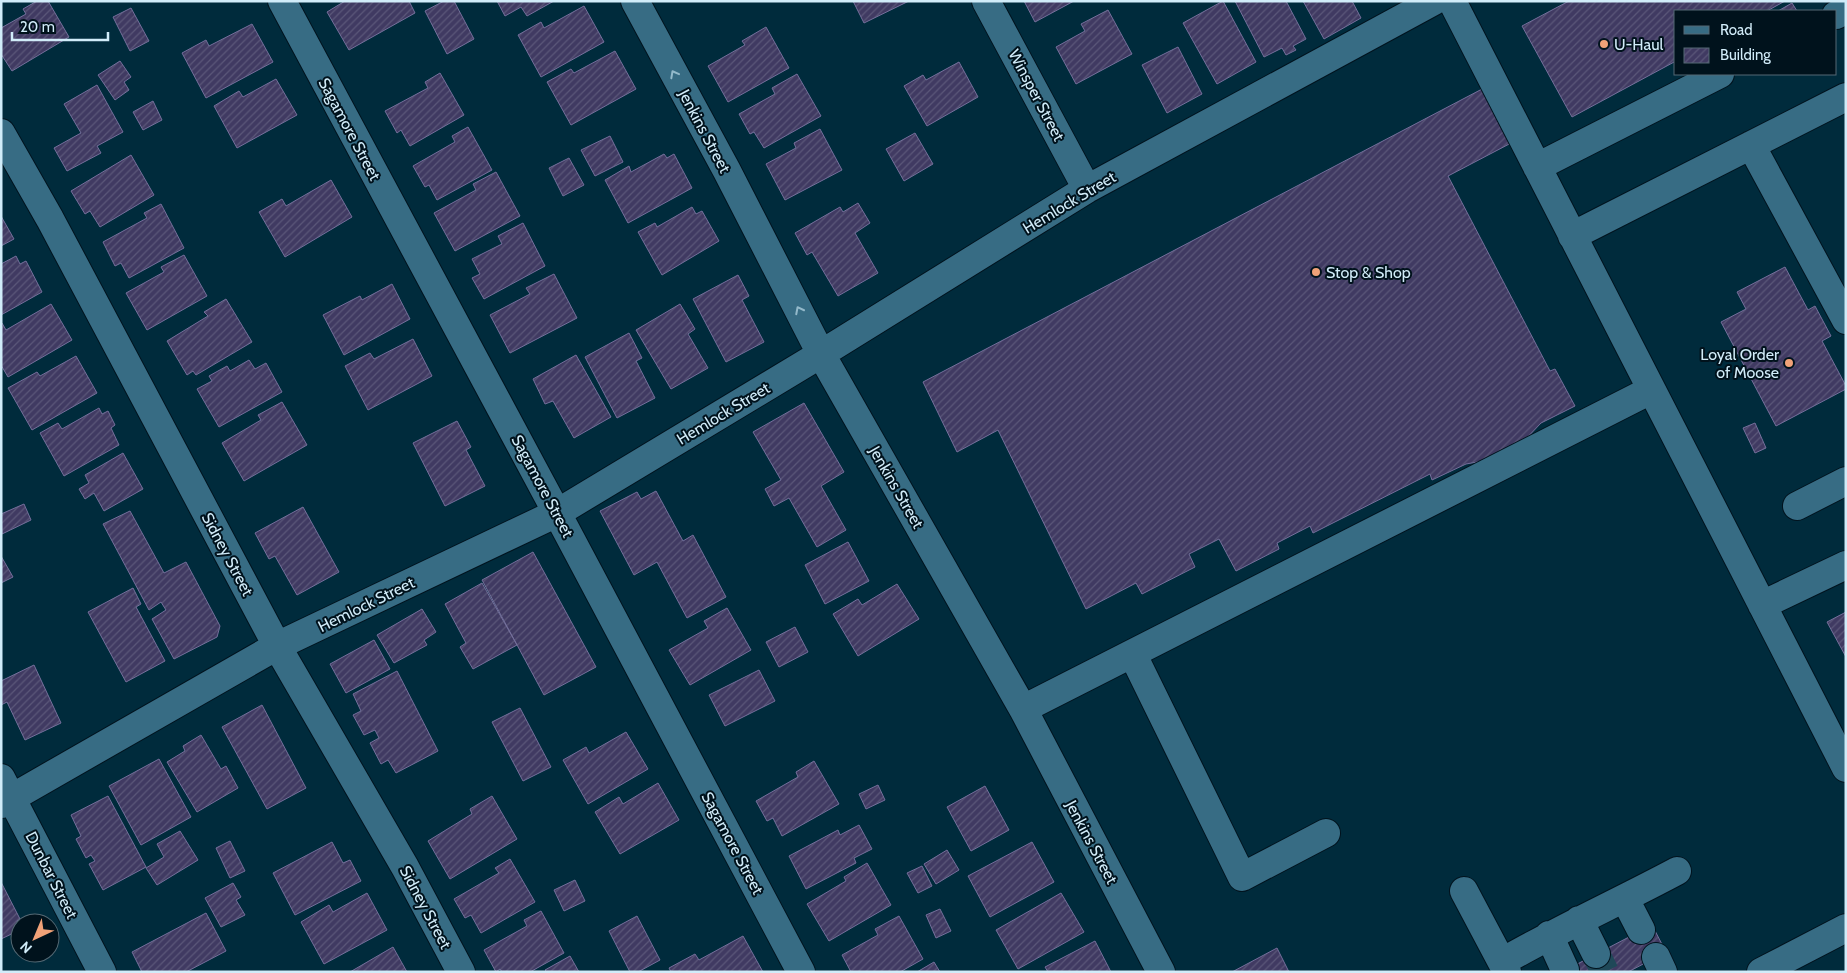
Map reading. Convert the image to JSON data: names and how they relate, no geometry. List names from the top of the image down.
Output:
{
  "streets": {
    "street": [
      "Winsper Street",
      "Sagamore Street",
      "Jenkins Street",
      "Hemlock Street",
      "Sidney Street",
      "Dunbar Street"
    ]
  },
  "crossings": [
    ["Winsper Street", "Hemlock Street"],
    ["Sagamore Street", "Hemlock Street"],
    ["Jenkins Street", "Hemlock Street"],
    ["Hemlock Street", "Sidney Street"],
    ["Hemlock Street", "Dunbar Street"]
  ],
  "one_way": ["Jenkins Street"],
  "places": ["U-Haul", "Stop & Shop", "Loyal Order of Moose"],
  "legend": ["Road", "Building"],
  "scale_bar": "20 m",
  "north": "bottom left"
}
